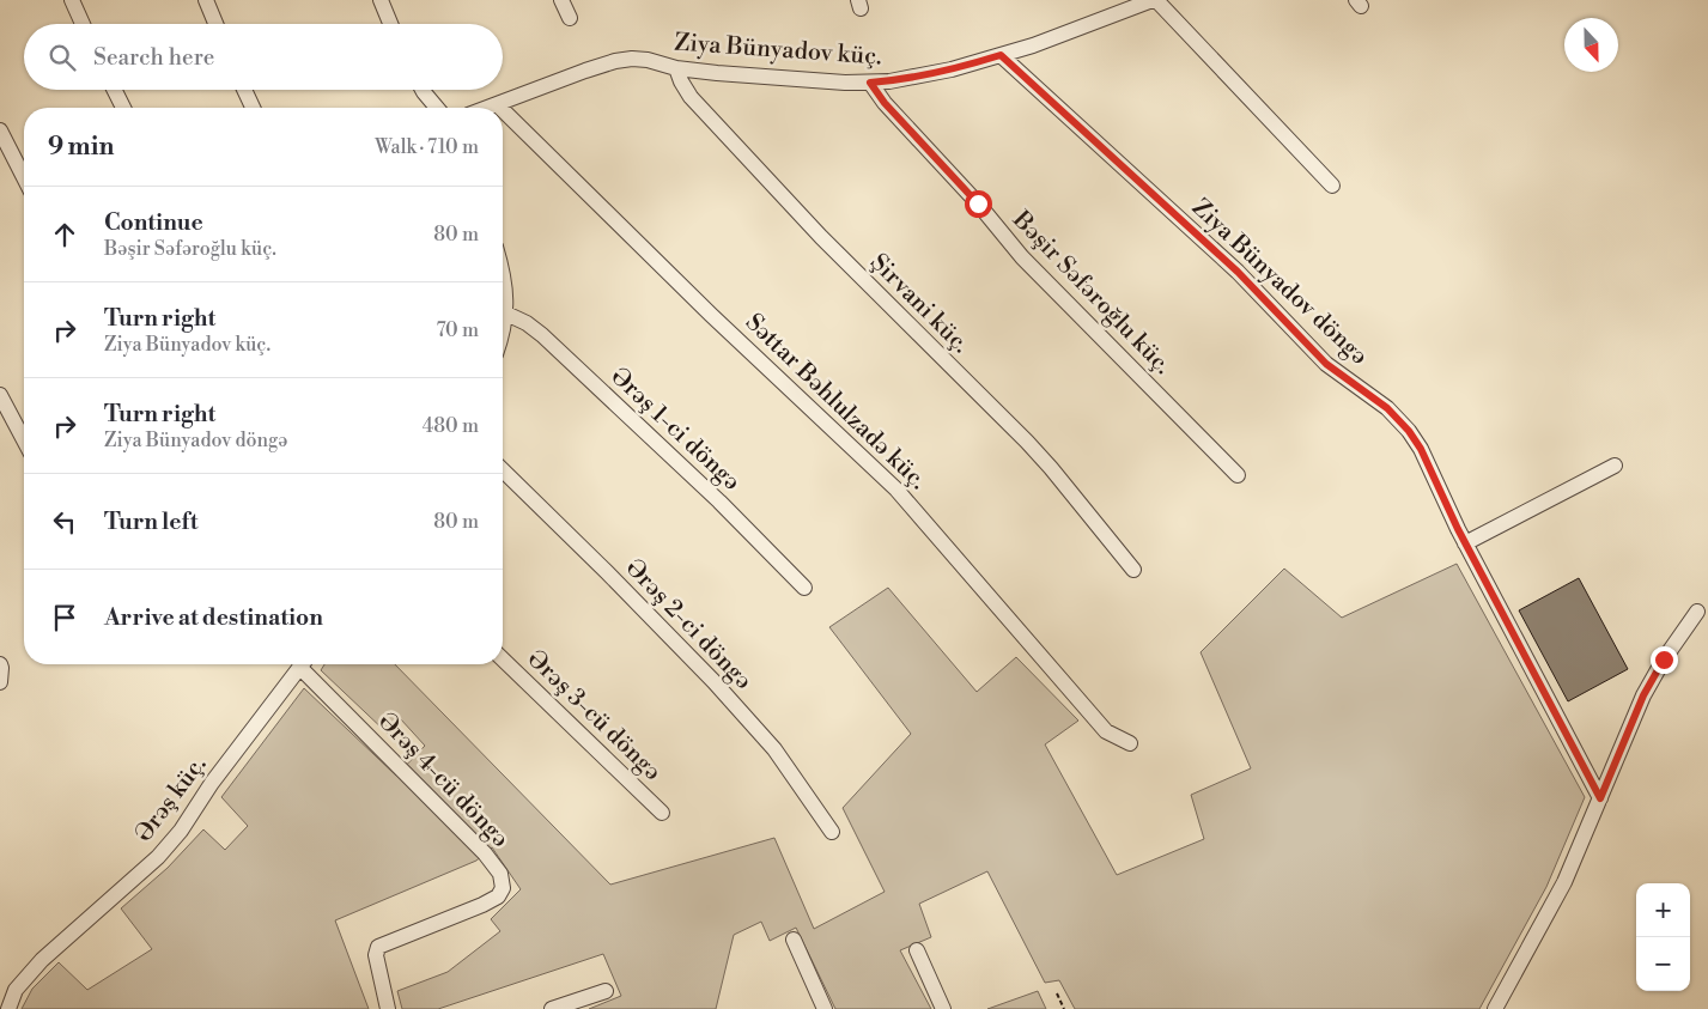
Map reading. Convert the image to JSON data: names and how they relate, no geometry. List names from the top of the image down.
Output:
{
  "streets": {
    "street": [
      "Ziya Bünyadov küç.",
      "Ziya Bünyadov döngə",
      "Bəşir Səfəroğlu küç.",
      "Şirvani küç.",
      "Səttar Bəhlulzadə küç.",
      "Ərəş 1-ci döngə",
      "Ərəş 2-ci döngə",
      "Ərəş 3-cü döngə",
      "Ərəş 4-cü döngə",
      "Ərəş küç."
    ]
  },
  "crossings": [
    ["Ziya Bünyadov küç.", "Ziya Bünyadov döngə"],
    ["Ziya Bünyadov küç.", "Bəşir Səfəroğlu küç."],
    ["Ziya Bünyadov küç.", "Şirvani küç."],
    ["Ziya Bünyadov küç.", "Səttar Bəhlulzadə küç."]
  ],
  "north": "bottom",
  "page": {
    "search": "Search here",
    "heading": ["9 min", "Walk · 710 m"],
    "list": [
      ["Continue", "Bəşir Səfəroğlu küç.", "80 m"],
      ["Turn right", "Ziya Bünyadov küç.", "70 m"],
      ["Turn right", "Ziya Bünyadov döngə", "480 m"],
      ["Turn left", "80 m"],
      "Arrive at destination"
    ],
    "map_buttons": ["+", "−"]
  }
}
